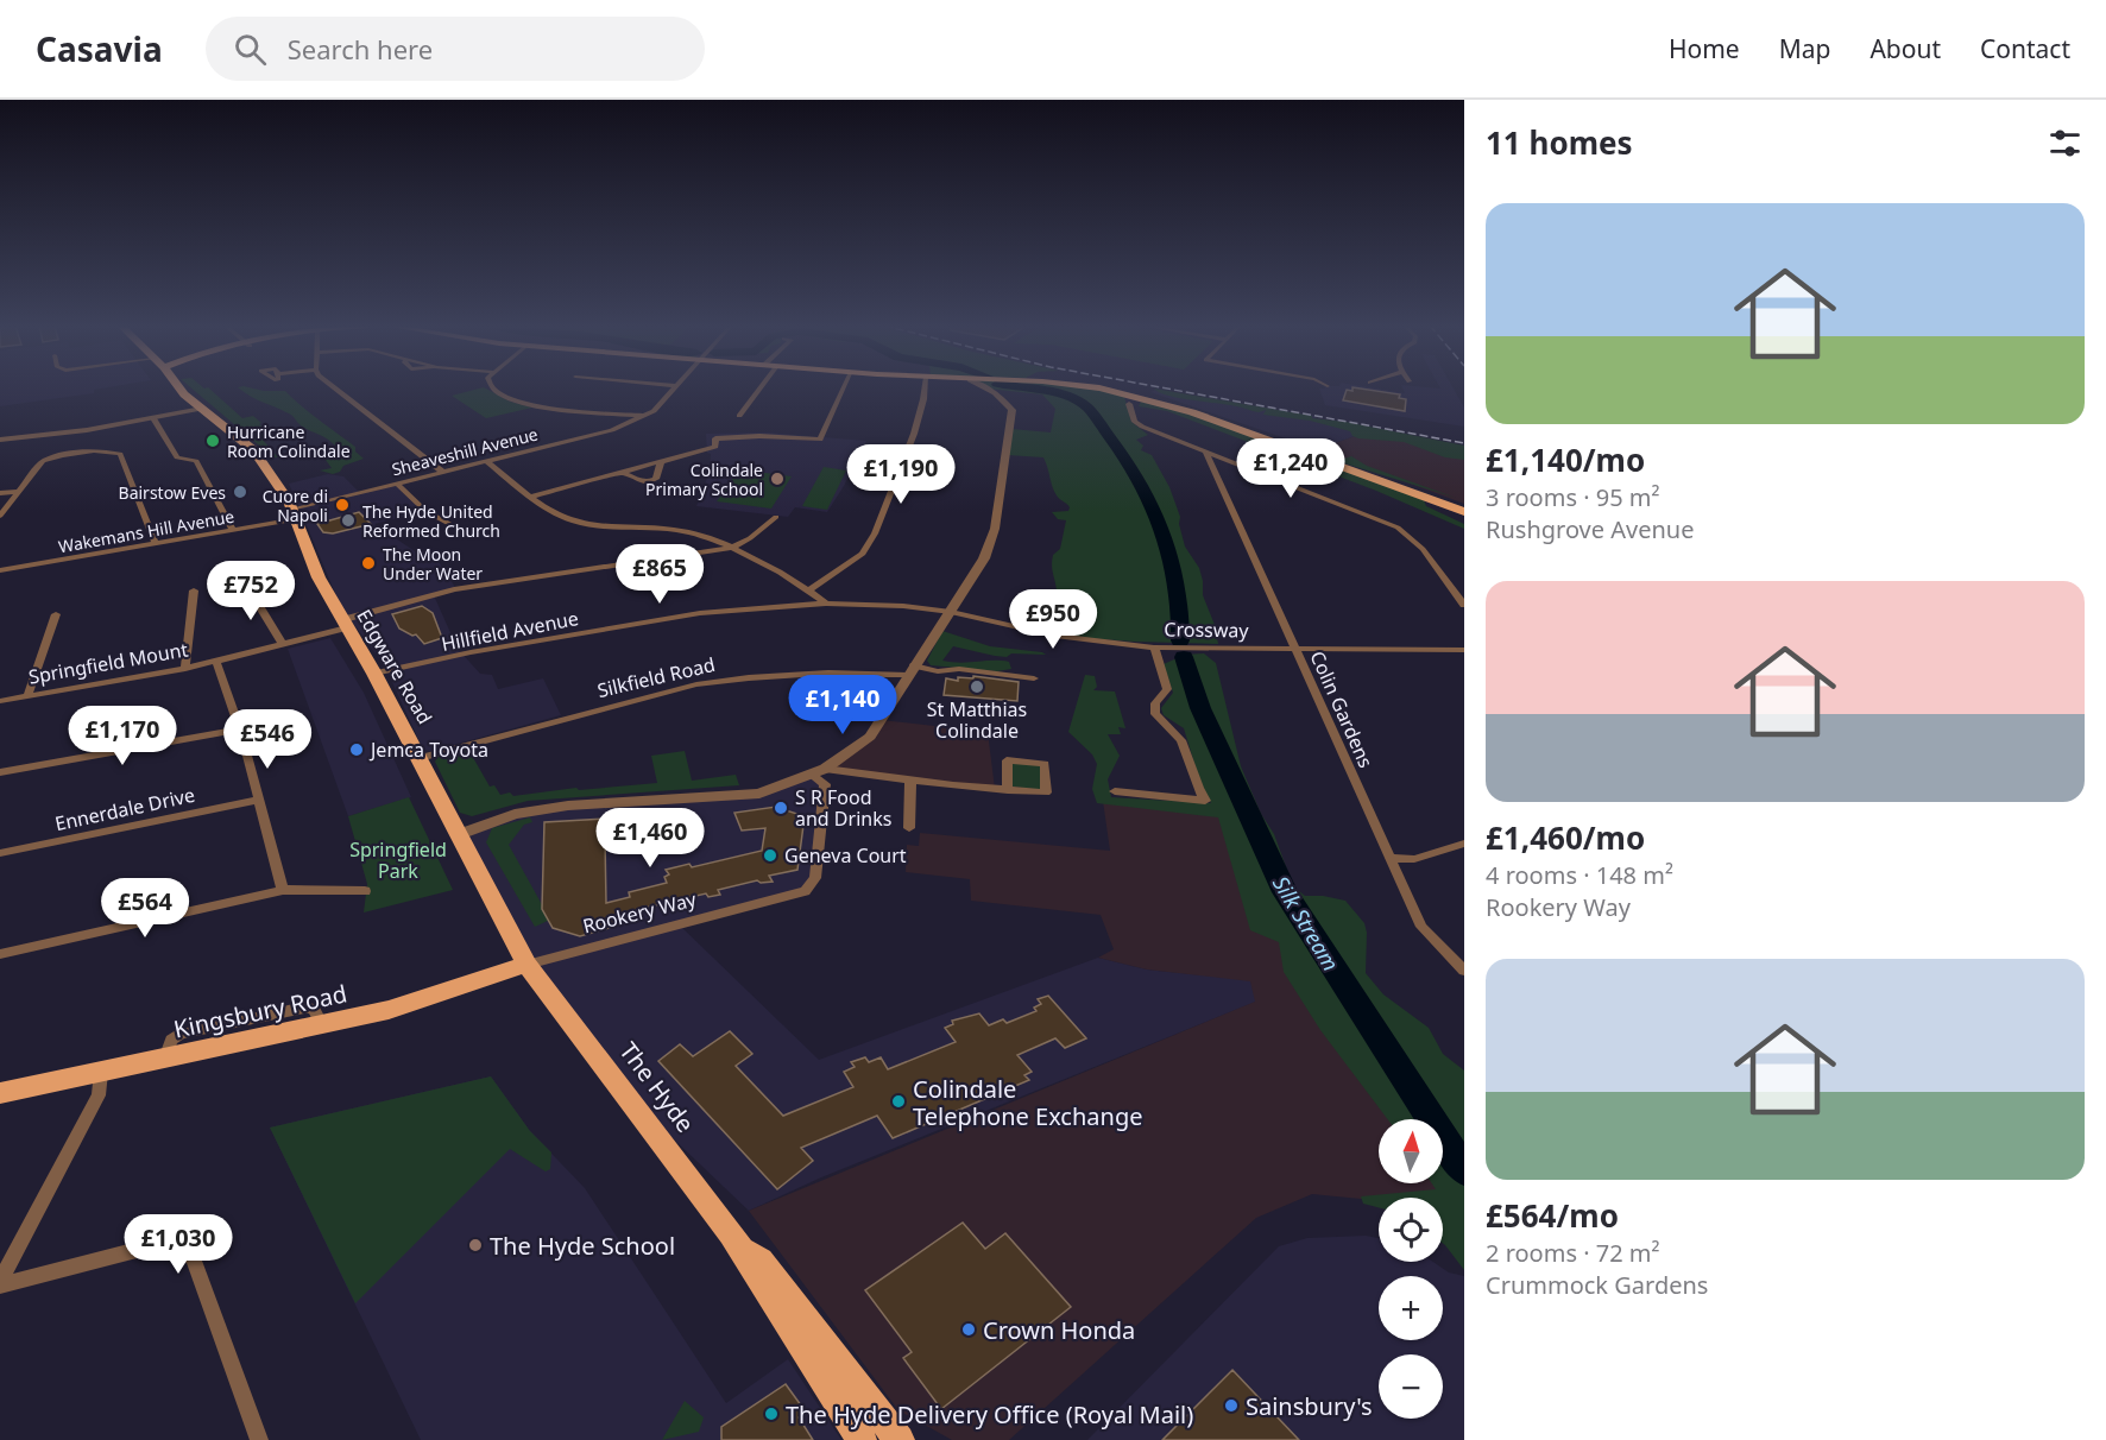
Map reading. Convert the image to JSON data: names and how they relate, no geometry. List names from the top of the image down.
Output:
{
  "streets": {
    "main road": ["Edgware Road", "Kingsbury Road", "The Hyde"],
    "street": [
      "Sheaveshill Avenue",
      "Wakemans Hill Avenue",
      "Crossway",
      "Hillfield Avenue",
      "Springfield Mount",
      "Silkfield Road",
      "Colin Gardens",
      "Ennerdale Drive",
      "Rookery Way"
    ]
  },
  "crossings": [
    ["Sheaveshill Avenue", "Wakemans Hill Avenue"],
    ["Sheaveshill Avenue", "Edgware Road"],
    ["Wakemans Hill Avenue", "Edgware Road"],
    ["Crossway", "Hillfield Avenue"],
    ["Crossway", "Colin Gardens"],
    ["Hillfield Avenue", "Edgware Road"],
    ["Springfield Mount", "Edgware Road"],
    ["Edgware Road", "Silkfield Road"],
    ["Edgware Road", "Rookery Way"],
    ["Edgware Road", "Kingsbury Road"],
    ["Edgware Road", "The Hyde"],
    ["Rookery Way", "Kingsbury Road"],
    ["Rookery Way", "The Hyde"],
    ["Kingsbury Road", "The Hyde"]
  ],
  "water": ["Silk Stream"],
  "parks": ["Springfield Park"],
  "places": [
    "Hurricane Room Colindale",
    "Colindale Primary School",
    "Bairstow Eves",
    "Cuore di Napoli",
    "The Hyde United Reformed Church",
    "The Moon Under Water",
    "St Matthias Colindale",
    "Jemca Toyota",
    "S R Food and Drinks",
    "Geneva Court",
    "Colindale Telephone Exchange",
    "The Hyde School",
    "Crown Honda",
    "Sainsbury's",
    "The Hyde Delivery Office (Royal Mail)"
  ],
  "north": "top",
  "page": {
    "header": "Casavia",
    "search": "Search here",
    "nav": [
      "Home",
      "Map",
      "About",
      "Contact"
    ],
    "heading": "11 homes",
    "list": [
      {
        "name": "£1,140/mo",
        "note": "3 rooms · 95 m² · Rushgrove Avenue"
      },
      {
        "name": "£1,460/mo",
        "note": "4 rooms · 148 m² · Rookery Way"
      },
      {
        "name": "£564/mo",
        "note": "2 rooms · 72 m² · Crummock Gardens"
      }
    ],
    "price": [
      "£1,240",
      "£1,190",
      "£865",
      "£752",
      "£950",
      "£1,140",
      "£1,170",
      "£546",
      "£1,460",
      "£564",
      "£1,030"
    ],
    "map_buttons": ["+", "−"]
  }
}
